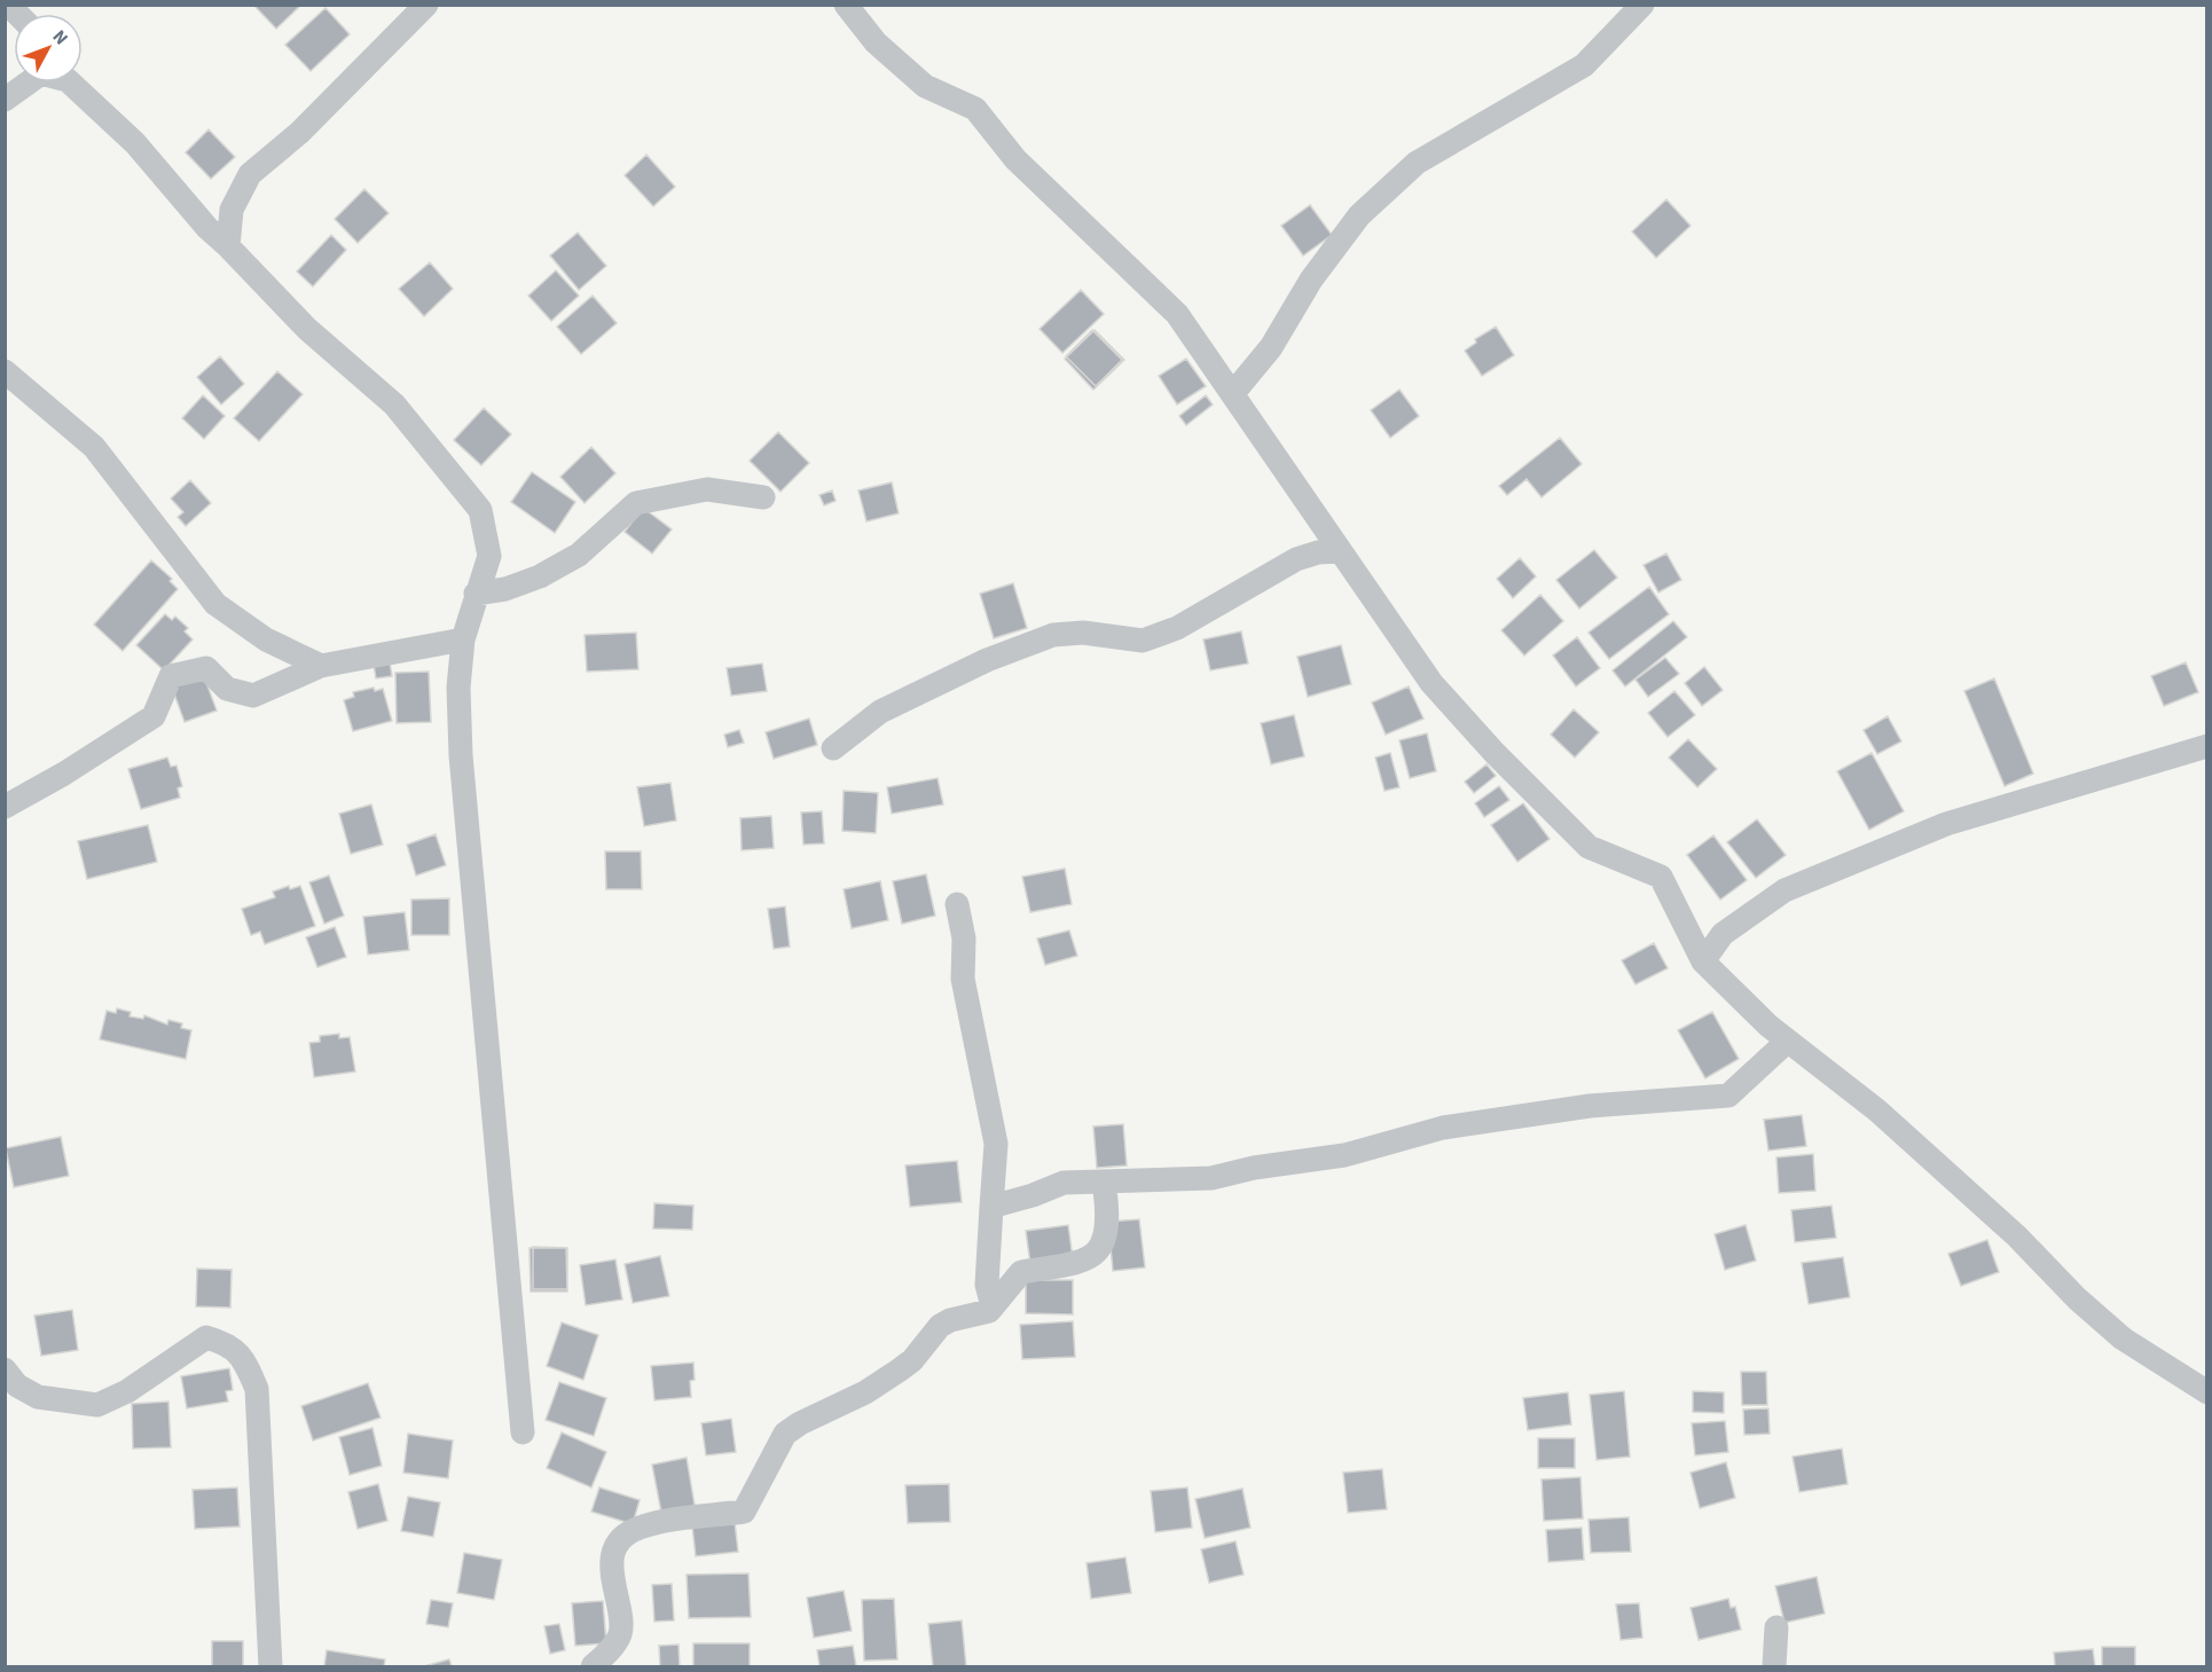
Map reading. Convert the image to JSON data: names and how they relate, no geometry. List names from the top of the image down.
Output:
{
  "north": "top right"
}
